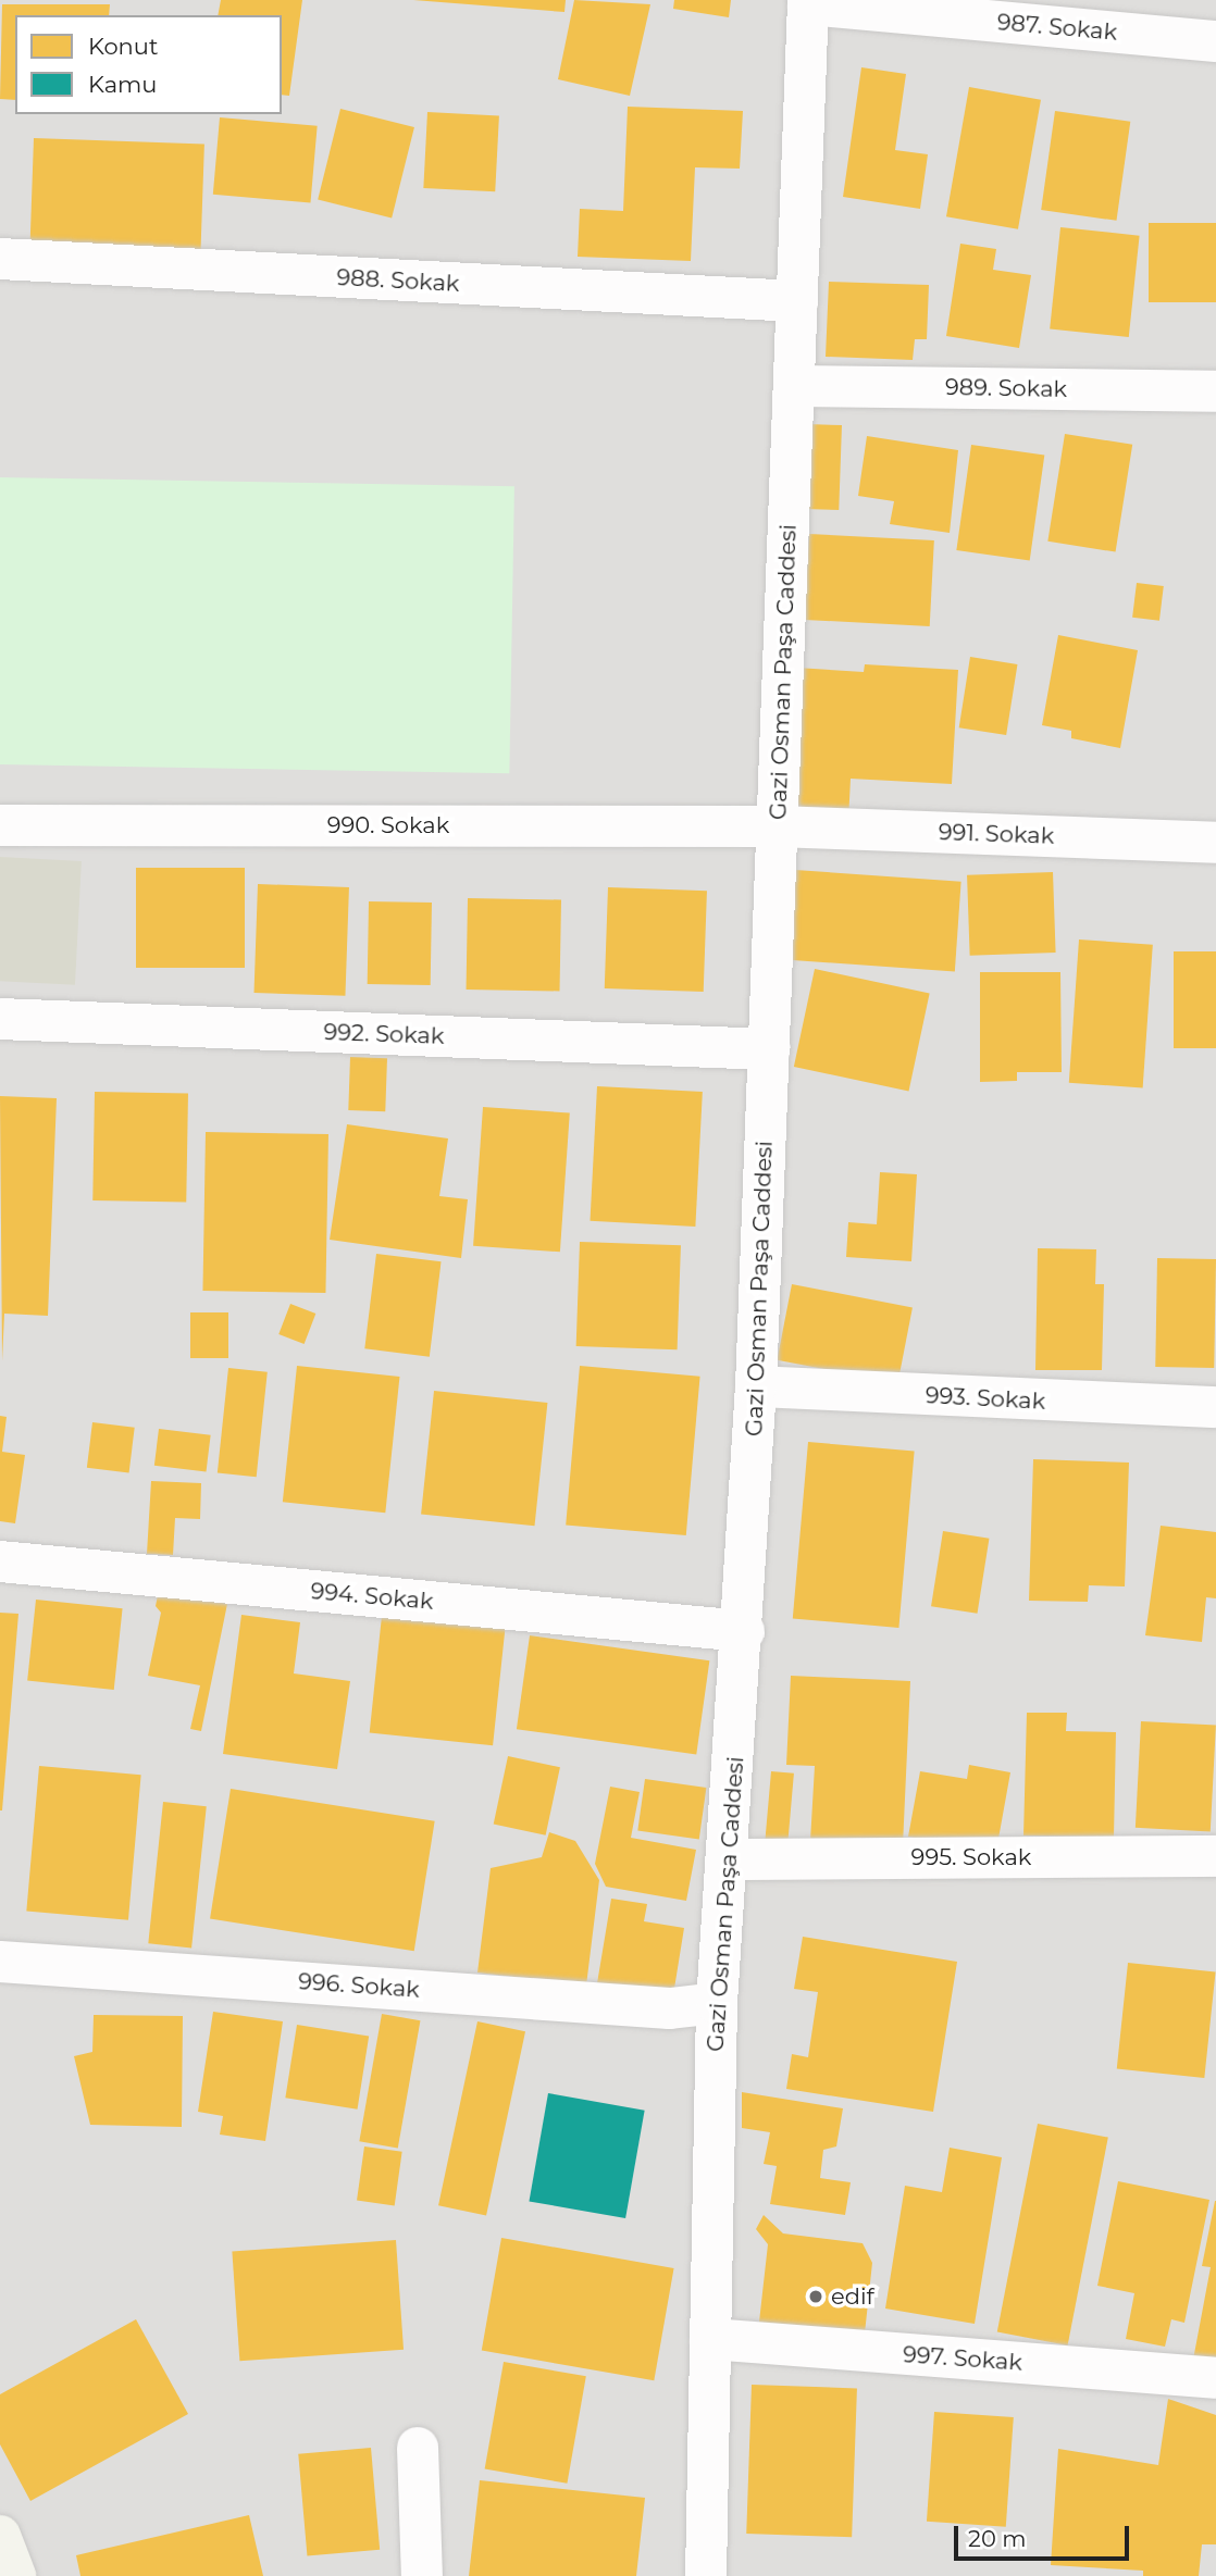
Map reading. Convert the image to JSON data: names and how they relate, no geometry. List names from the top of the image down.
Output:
{
  "streets": {
    "street": [
      "987. Sokak",
      "988. Sokak",
      "989. Sokak",
      "Gazi Osman Paşa Caddesi",
      "990. Sokak",
      "991. Sokak",
      "992. Sokak",
      "993. Sokak",
      "994. Sokak",
      "995. Sokak",
      "996. Sokak",
      "997. Sokak"
    ]
  },
  "crossings": [
    ["987. Sokak", "Gazi Osman Paşa Caddesi"],
    ["988. Sokak", "Gazi Osman Paşa Caddesi"],
    ["989. Sokak", "Gazi Osman Paşa Caddesi"],
    ["Gazi Osman Paşa Caddesi", "990. Sokak"],
    ["Gazi Osman Paşa Caddesi", "991. Sokak"],
    ["Gazi Osman Paşa Caddesi", "992. Sokak"],
    ["Gazi Osman Paşa Caddesi", "993. Sokak"],
    ["Gazi Osman Paşa Caddesi", "994. Sokak"],
    ["Gazi Osman Paşa Caddesi", "995. Sokak"],
    ["Gazi Osman Paşa Caddesi", "996. Sokak"],
    ["Gazi Osman Paşa Caddesi", "997. Sokak"],
    ["990. Sokak", "991. Sokak"]
  ],
  "places": ["edif"],
  "legend": ["Konut", "Kamu"],
  "scale_bar": "20 m"
}
